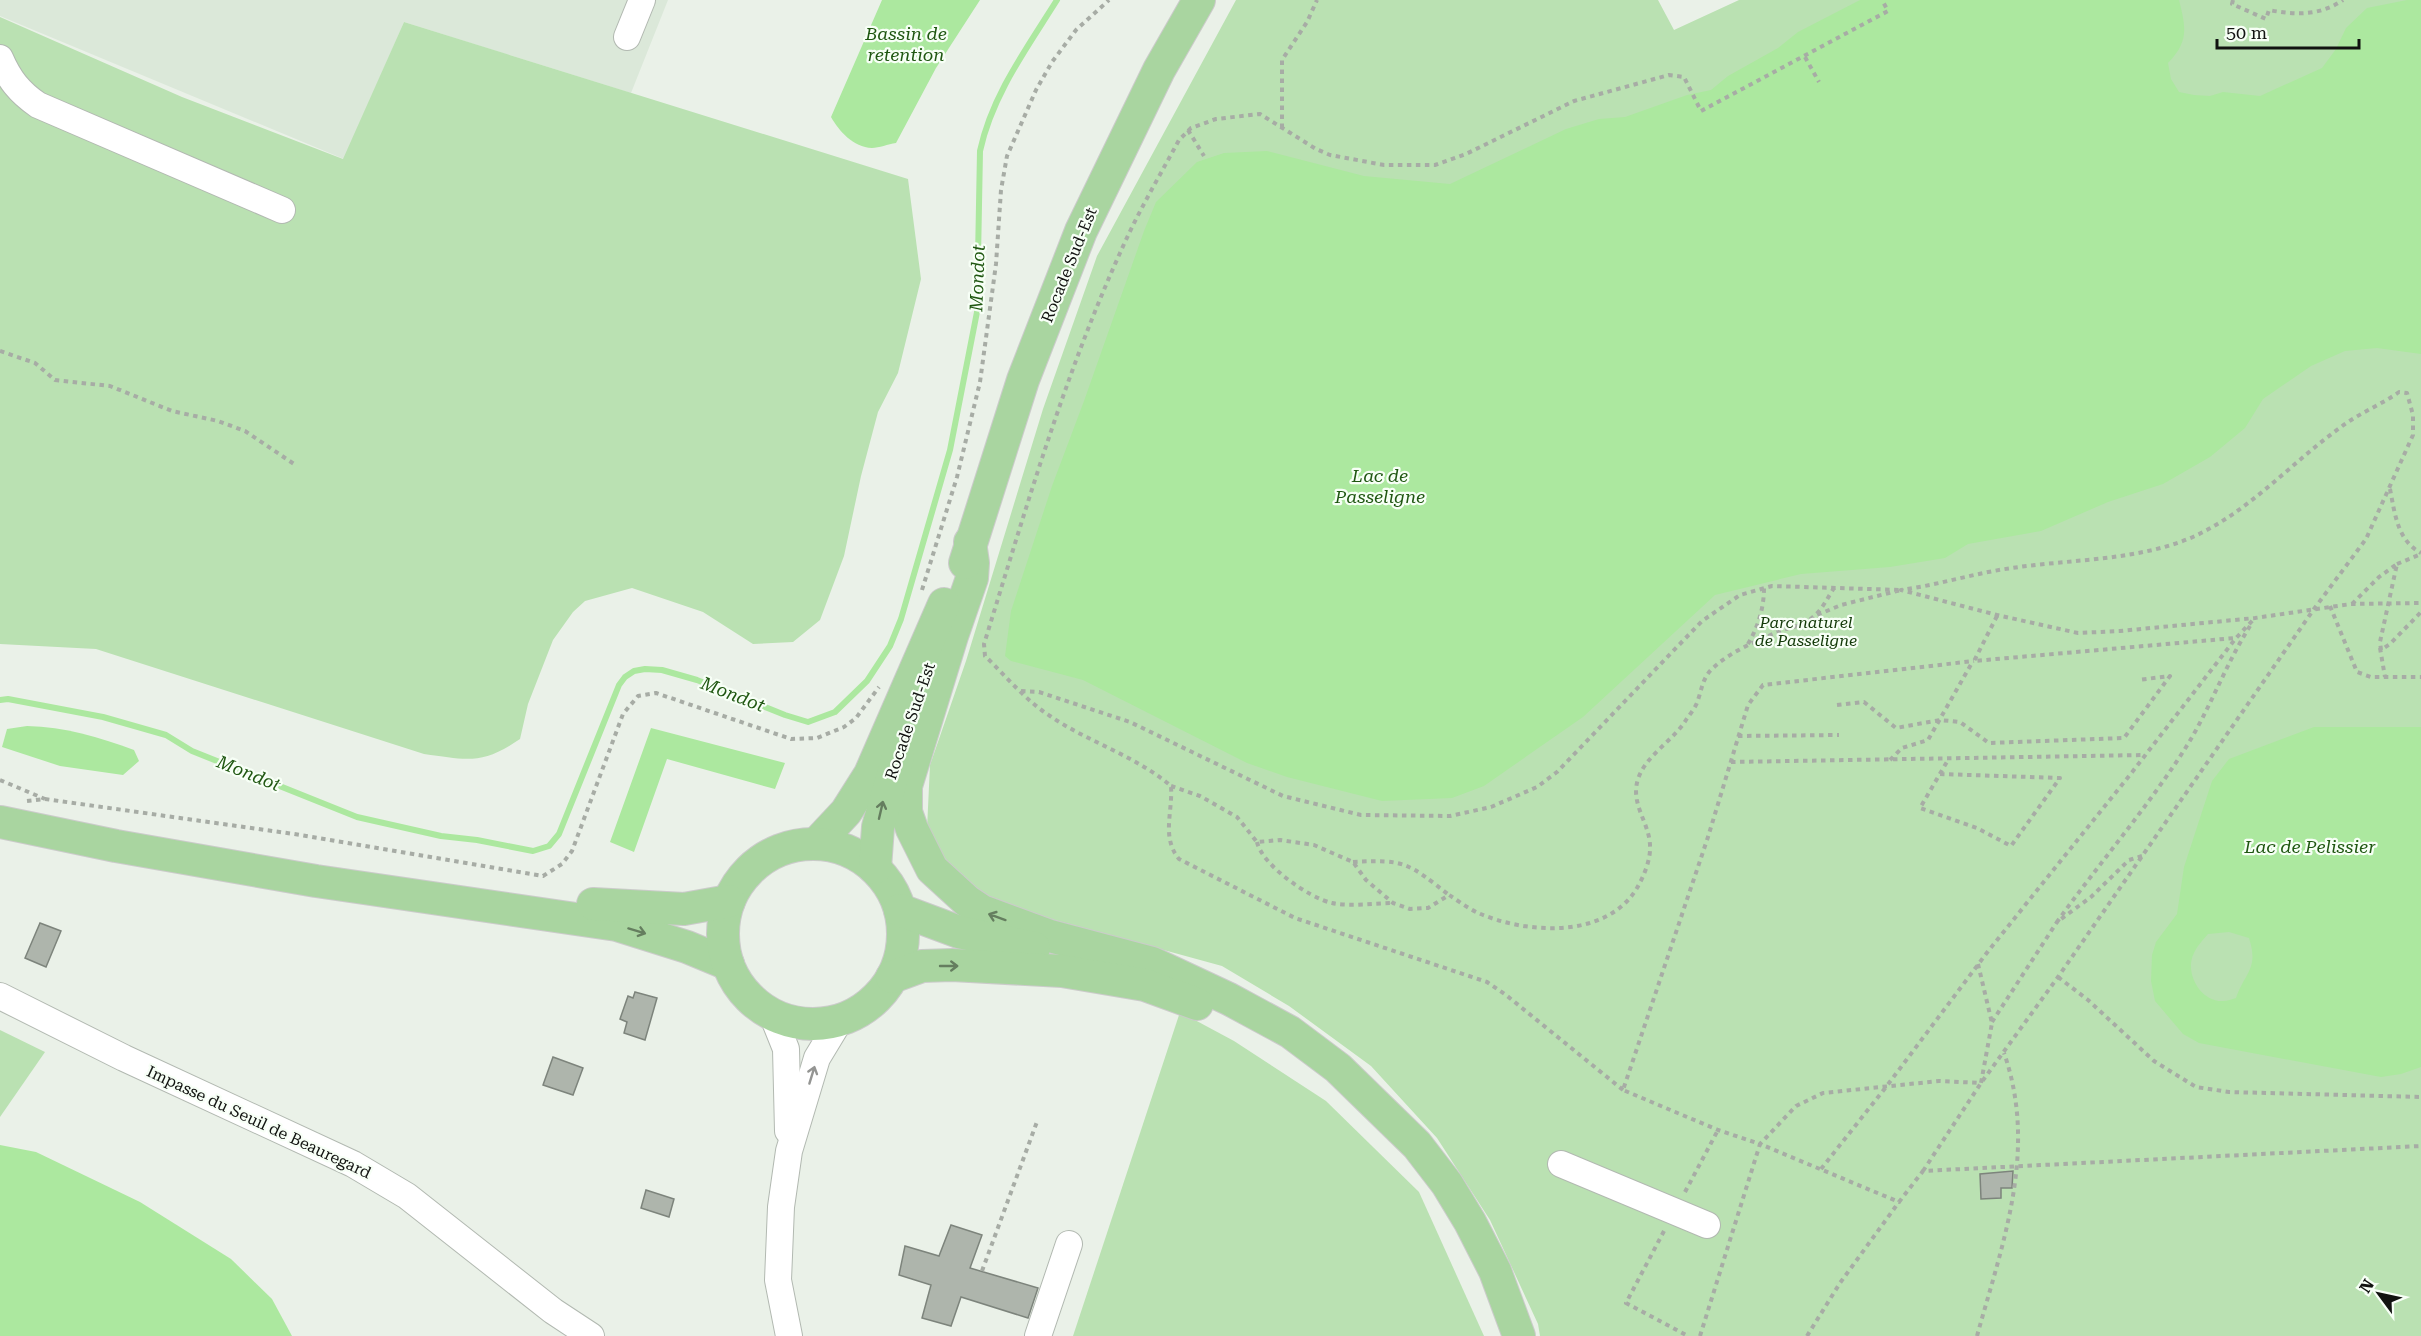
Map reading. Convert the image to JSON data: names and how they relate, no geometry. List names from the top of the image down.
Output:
{
  "streets": {
    "main road": ["Rocade Sud-Est"],
    "street": ["Impasse du Seuil de Beauregard"]
  },
  "water": [
    "Bassin de retention",
    "Mondot",
    "Lac de Passeligne",
    "Lac de Pelissier"
  ],
  "parks": ["Parc naturel de Passeligne"],
  "scale_bar": "50 m",
  "north": "top left"
}
